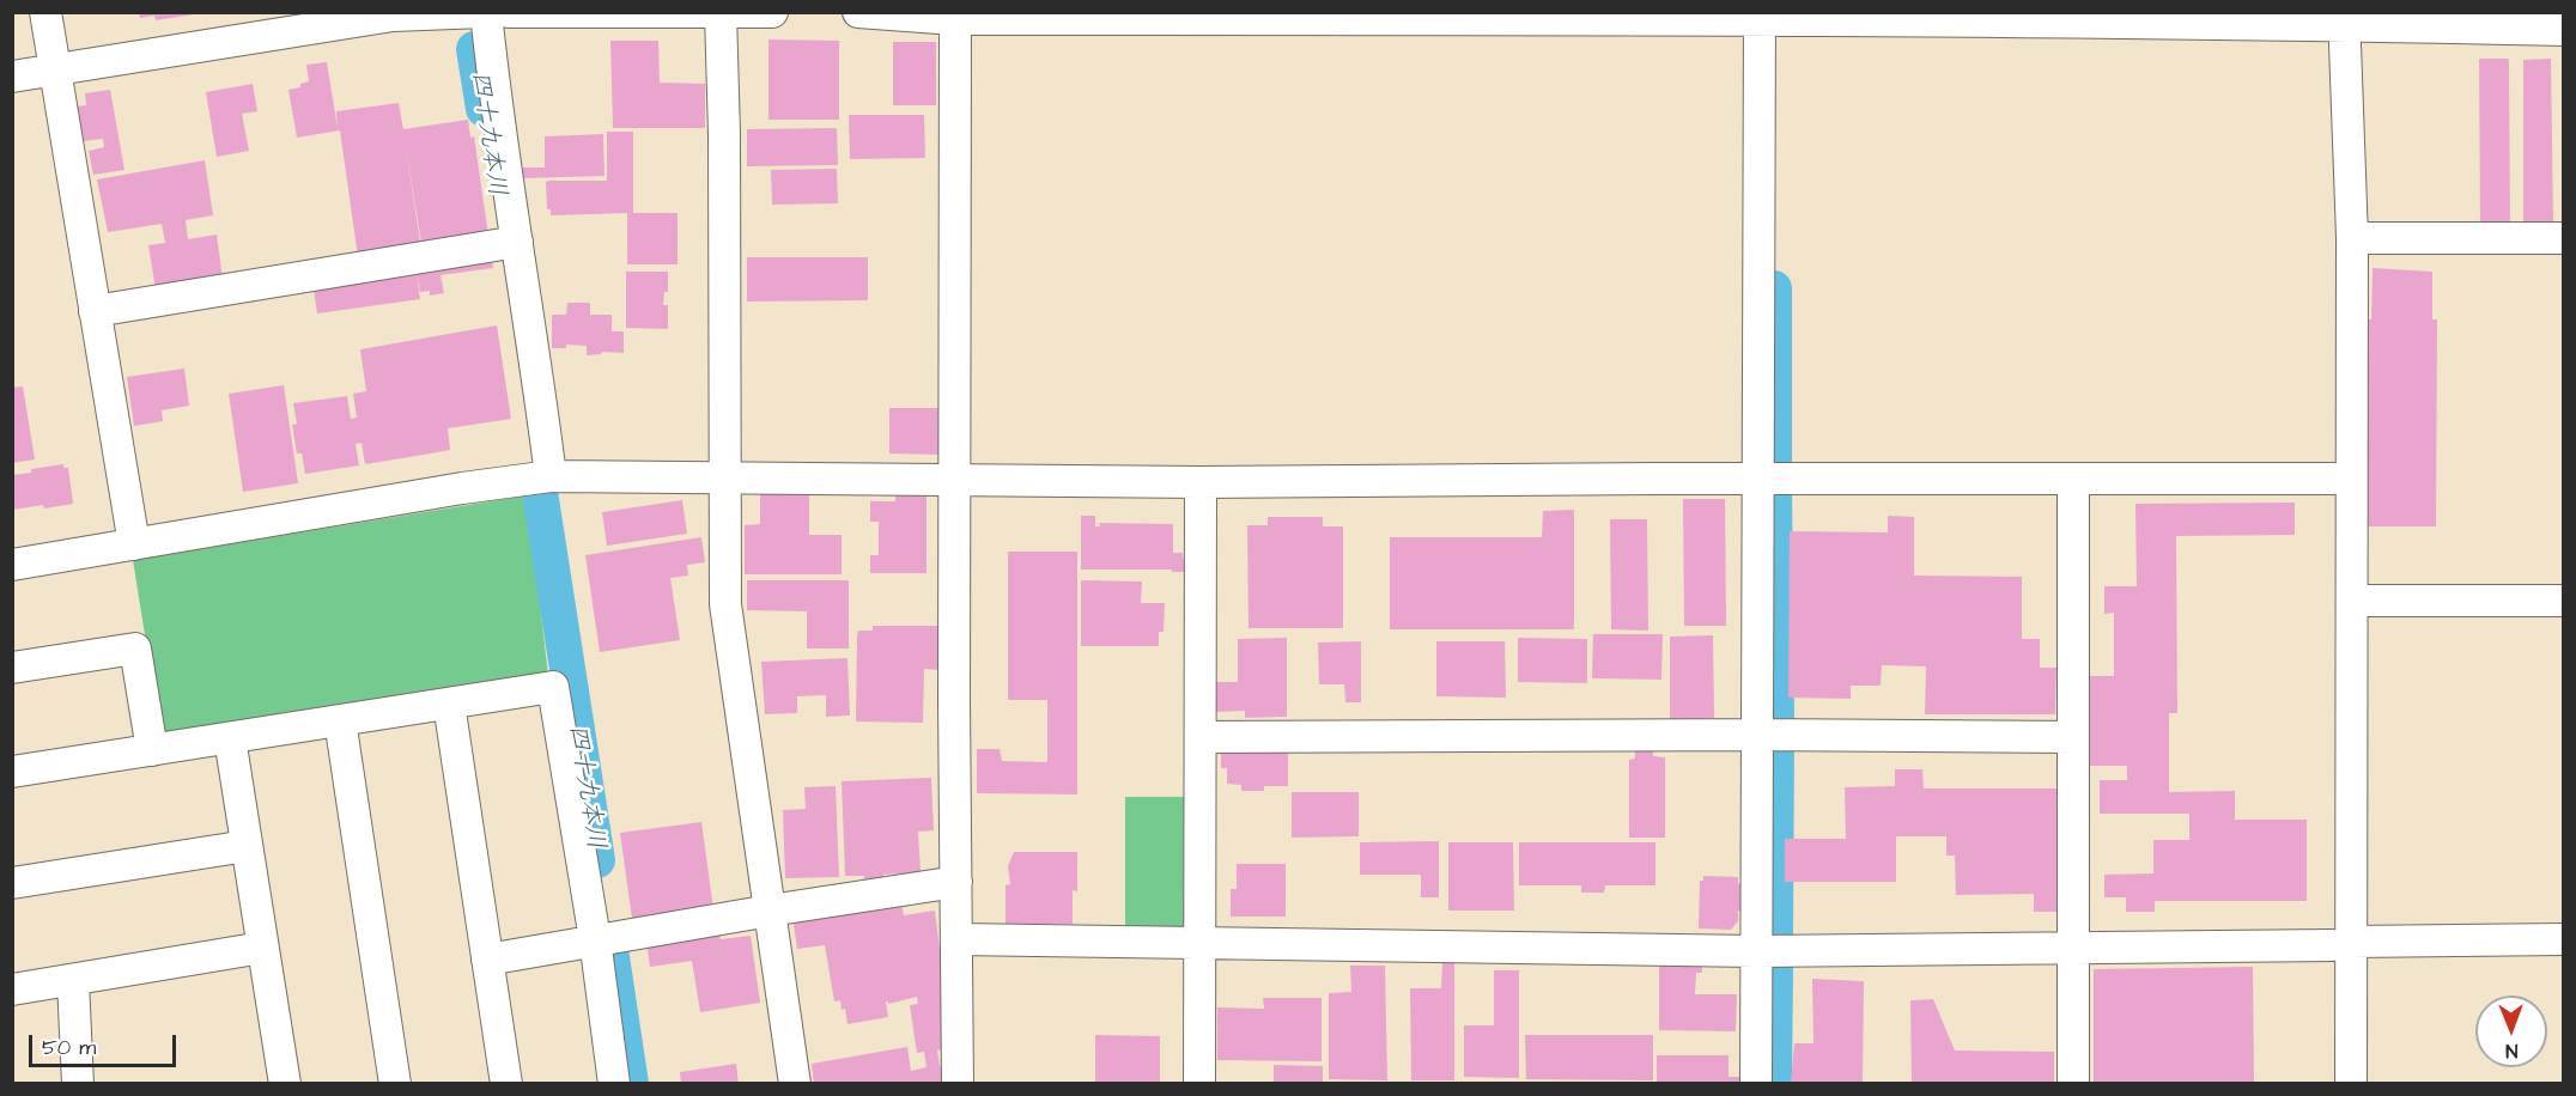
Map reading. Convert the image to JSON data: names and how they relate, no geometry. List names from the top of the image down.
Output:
{
  "water": ["四十九本川"],
  "scale_bar": "50 m",
  "north": "bottom"
}
